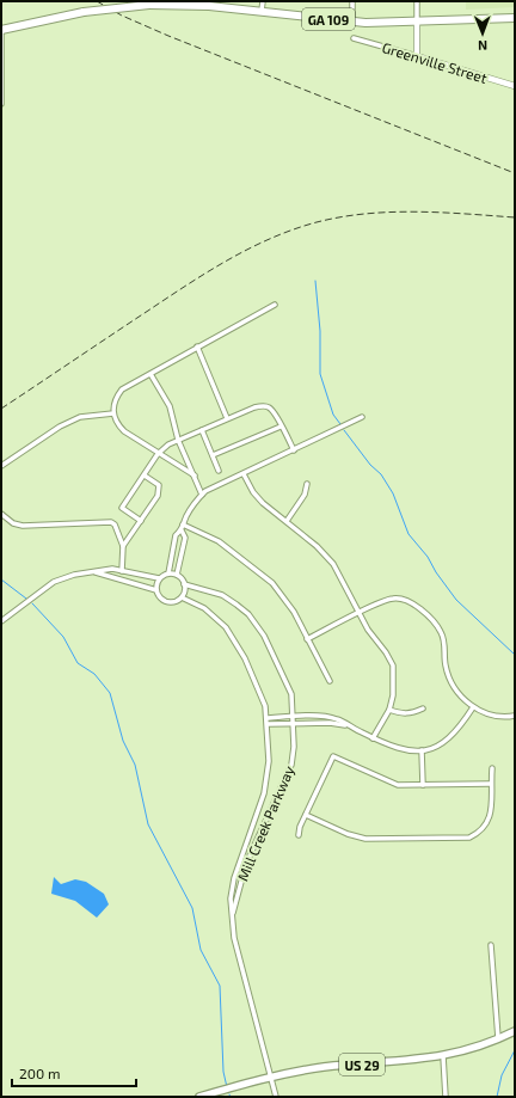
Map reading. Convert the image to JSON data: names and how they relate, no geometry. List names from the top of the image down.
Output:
{
  "streets": {
    "highway": ["GA 109"],
    "main road": ["US 29"],
    "street": ["Greenville Street", "Mill Creek Parkway"]
  },
  "crossings": [
    ["Mill Creek Parkway", "US 29"]
  ],
  "scale_bar": "200 m",
  "north": "bottom"
}
